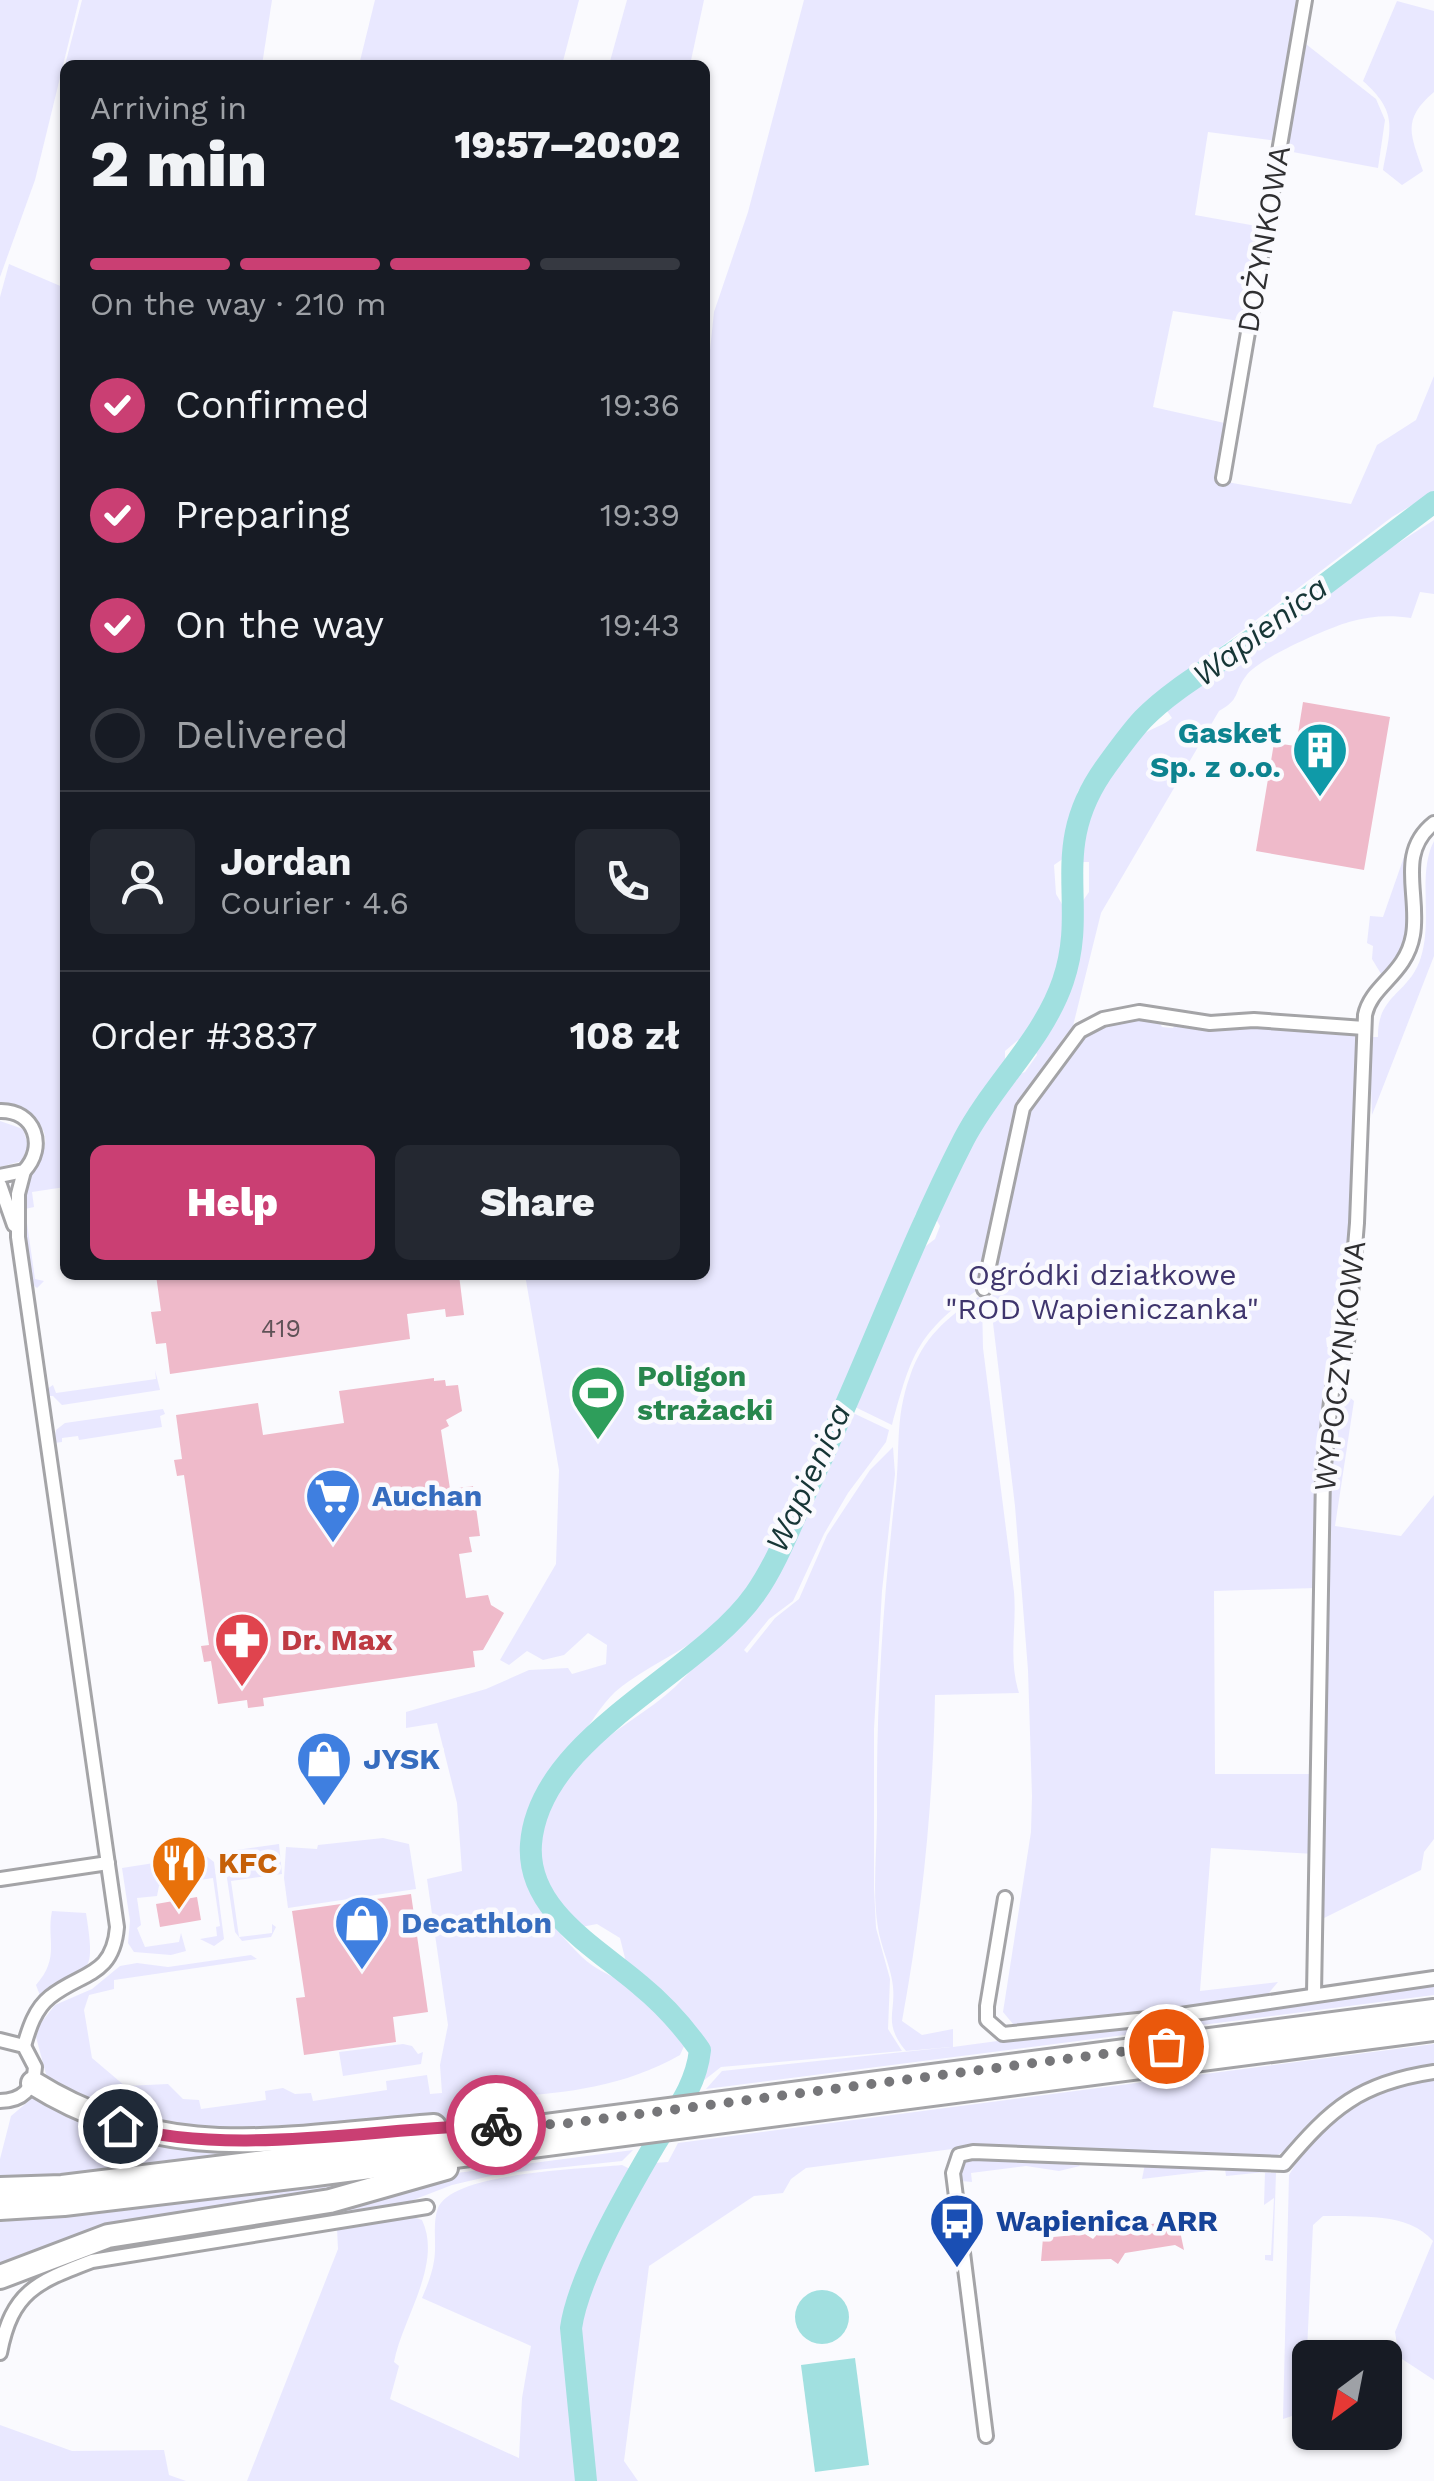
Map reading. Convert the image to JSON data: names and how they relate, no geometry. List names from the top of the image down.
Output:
{
  "streets": {
    "street": ["DOŻYNKOWA", "WYPOCZYNKOWA"]
  },
  "water": ["Wapienica"],
  "parks": ["Ogródki działkowe \"ROD Wapieniczanka\""],
  "places": {
    "building": ["Gasket Sp. z o.o."],
    "sports": ["Poligon strażacki"],
    "supermarket": ["Auchan"],
    "pharmacy": ["Dr. Max"],
    "shop": ["JYSK", "Decathlon"],
    "restaurant": ["KFC"],
    "bus stop": ["Wapienica ARR"]
  },
  "house_numbers": ["419"],
  "north": "bottom left",
  "page": {
    "heading": ["2 min", "Arriving in", "19:57–20:02"],
    "panel": [
      "Jordan",
      "Courier · 4.6",
      "Order #3837",
      "108 zł"
    ],
    "bar": "On the way · 210 m",
    "list": [
      ["Confirmed", "19:36"],
      ["Preparing", "19:39"],
      ["On the way", "19:43"],
      "Delivered"
    ],
    "buttons": ["Help", "Share"]
  }
}
